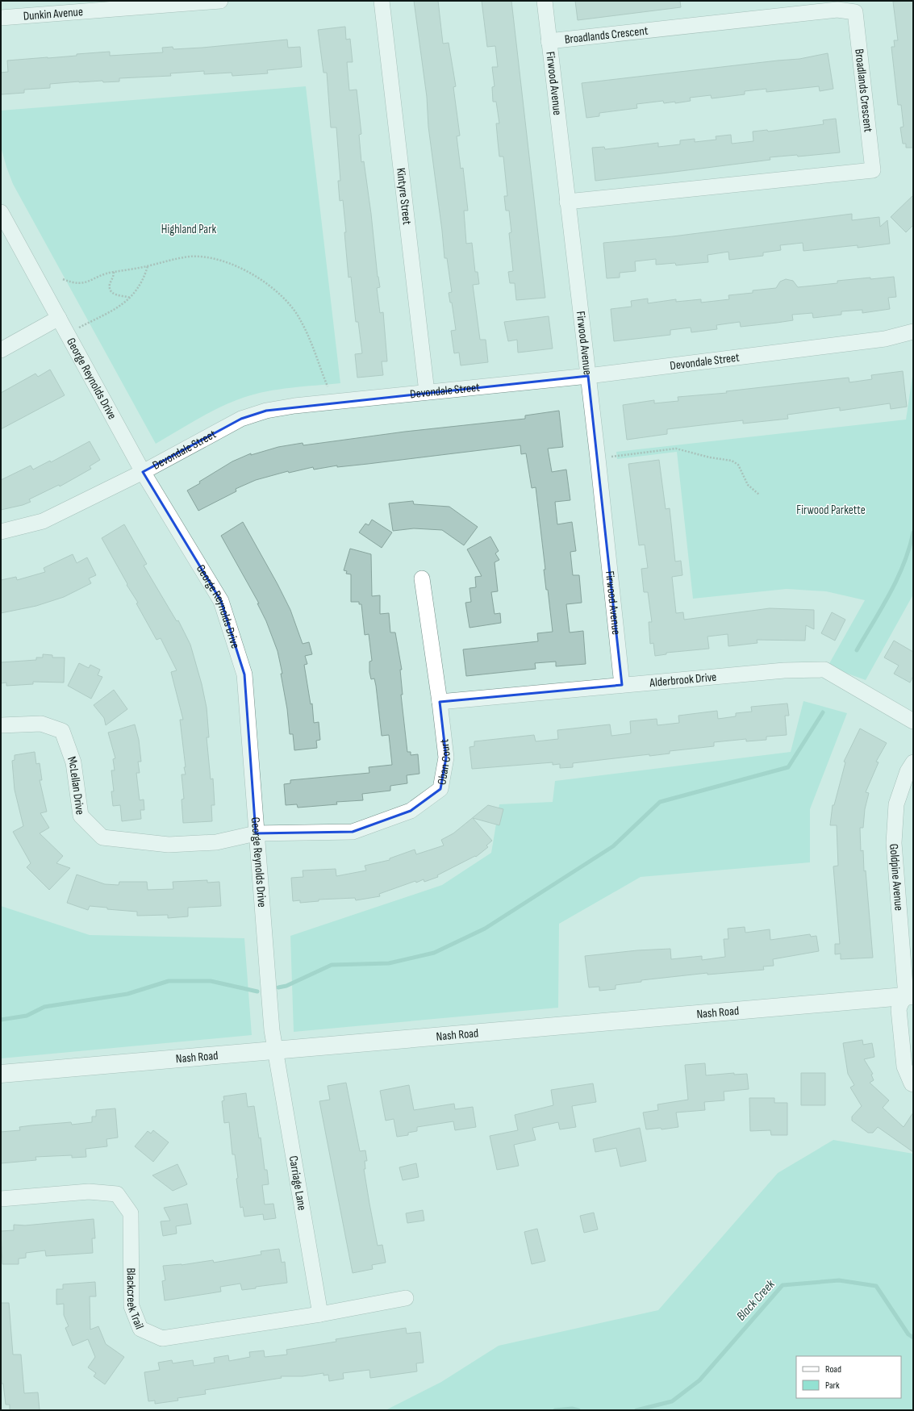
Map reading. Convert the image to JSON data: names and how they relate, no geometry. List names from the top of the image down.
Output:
{
  "streets": {
    "street": [
      "Dunkin Avenue",
      "Broadlands Crescent",
      "Firwood Avenue",
      "Kintyre Street",
      "Devondale Street",
      "George Reynolds Drive",
      "Alderbrook Drive",
      "Oban Court",
      "McLellan Drive",
      "Goldpine Avenue",
      "Nash Road",
      "Carriage Lane",
      "Blackcreek Trail"
    ]
  },
  "crossings": [
    ["Broadlands Crescent", "Firwood Avenue"],
    ["Firwood Avenue", "Devondale Street"],
    ["Firwood Avenue", "Alderbrook Drive"],
    ["Kintyre Street", "Devondale Street"],
    ["Devondale Street", "George Reynolds Drive"],
    ["George Reynolds Drive", "Oban Court"],
    ["George Reynolds Drive", "McLellan Drive"],
    ["George Reynolds Drive", "Nash Road"],
    ["George Reynolds Drive", "Carriage Lane"],
    ["Alderbrook Drive", "Oban Court"],
    ["Oban Court", "McLellan Drive"],
    ["Goldpine Avenue", "Nash Road"],
    ["Nash Road", "Carriage Lane"],
    ["Carriage Lane", "Blackcreek Trail"]
  ],
  "water": ["Black Creek"],
  "parks": ["Highland Park", "Firwood Parkette"],
  "legend": ["Road", "Park"]
}
